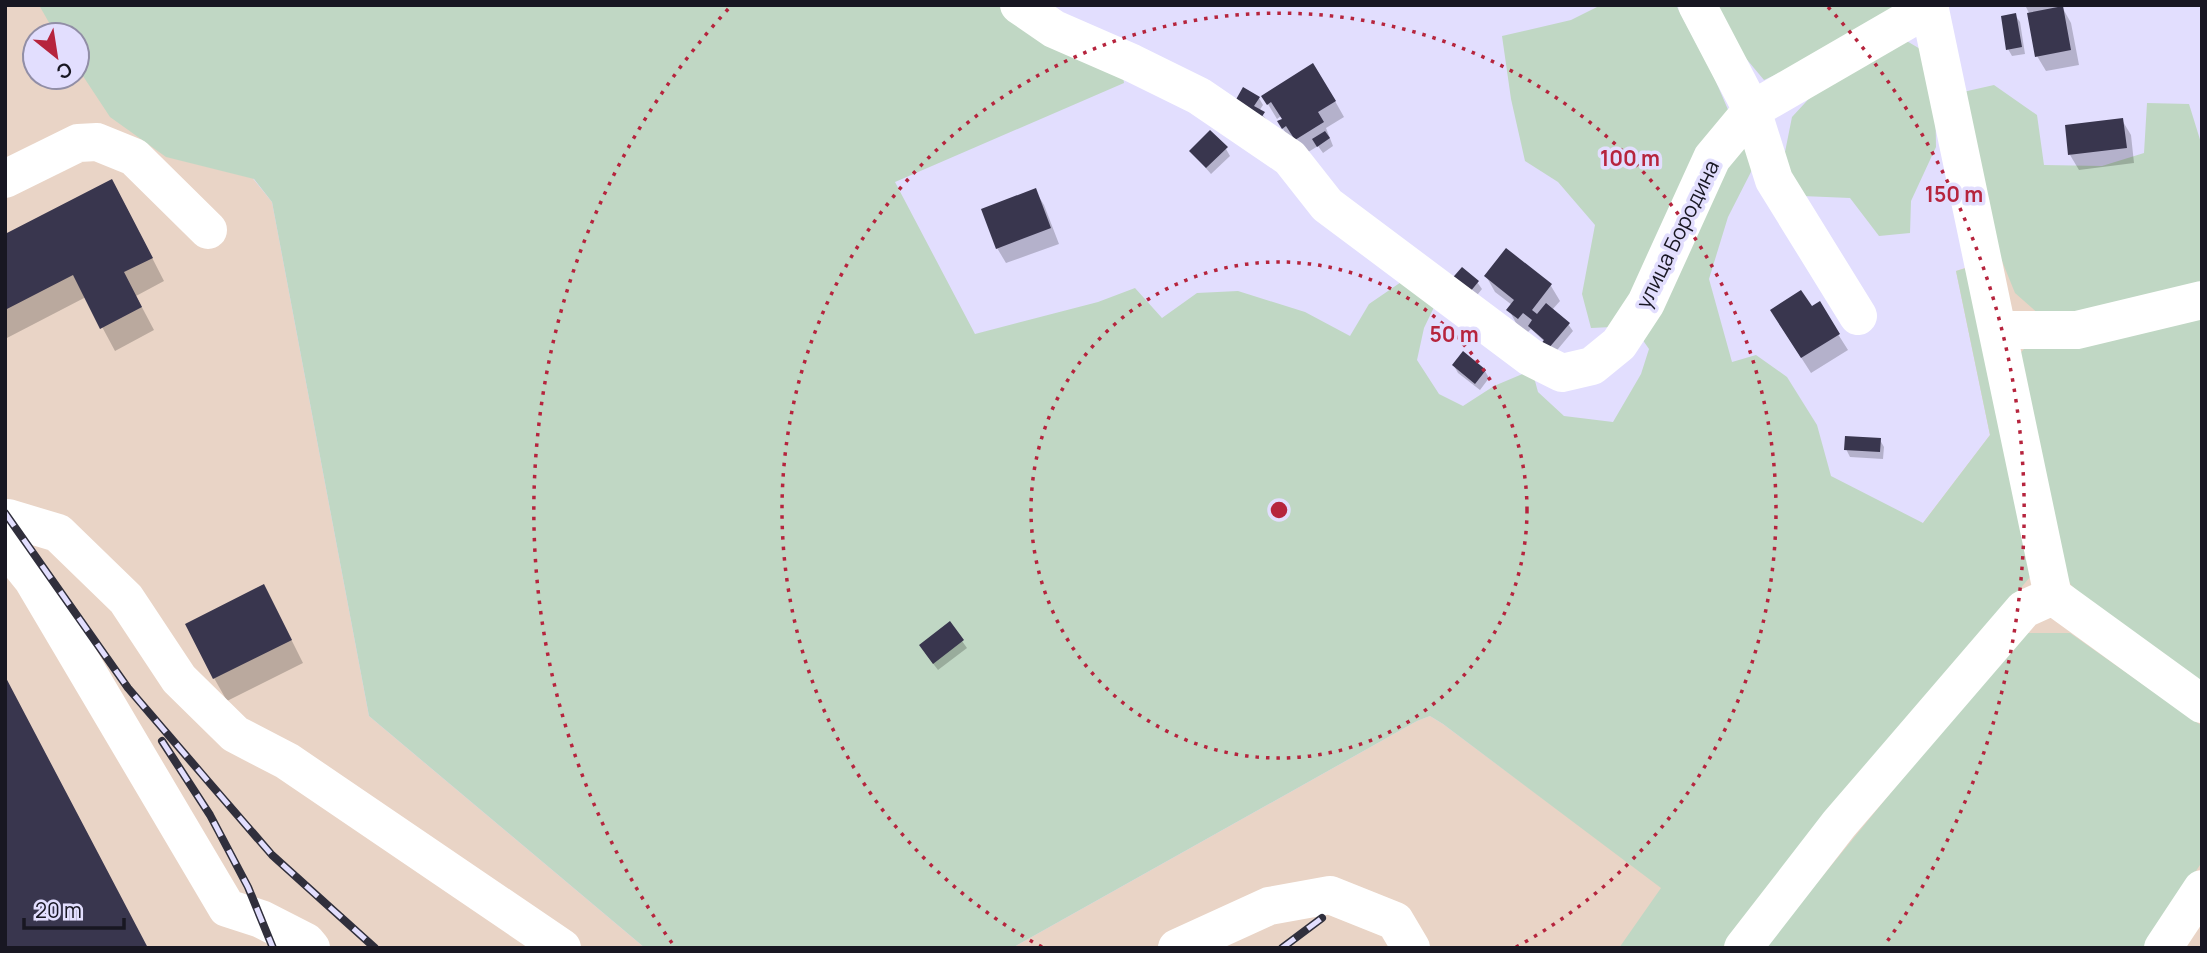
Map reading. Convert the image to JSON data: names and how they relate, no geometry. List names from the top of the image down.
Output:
{
  "streets": {
    "street": ["улица Бородина"]
  },
  "scale_bar": "20 m",
  "north": "bottom right",
  "rings": ["100 m", "150 m", "50 m"]
}
